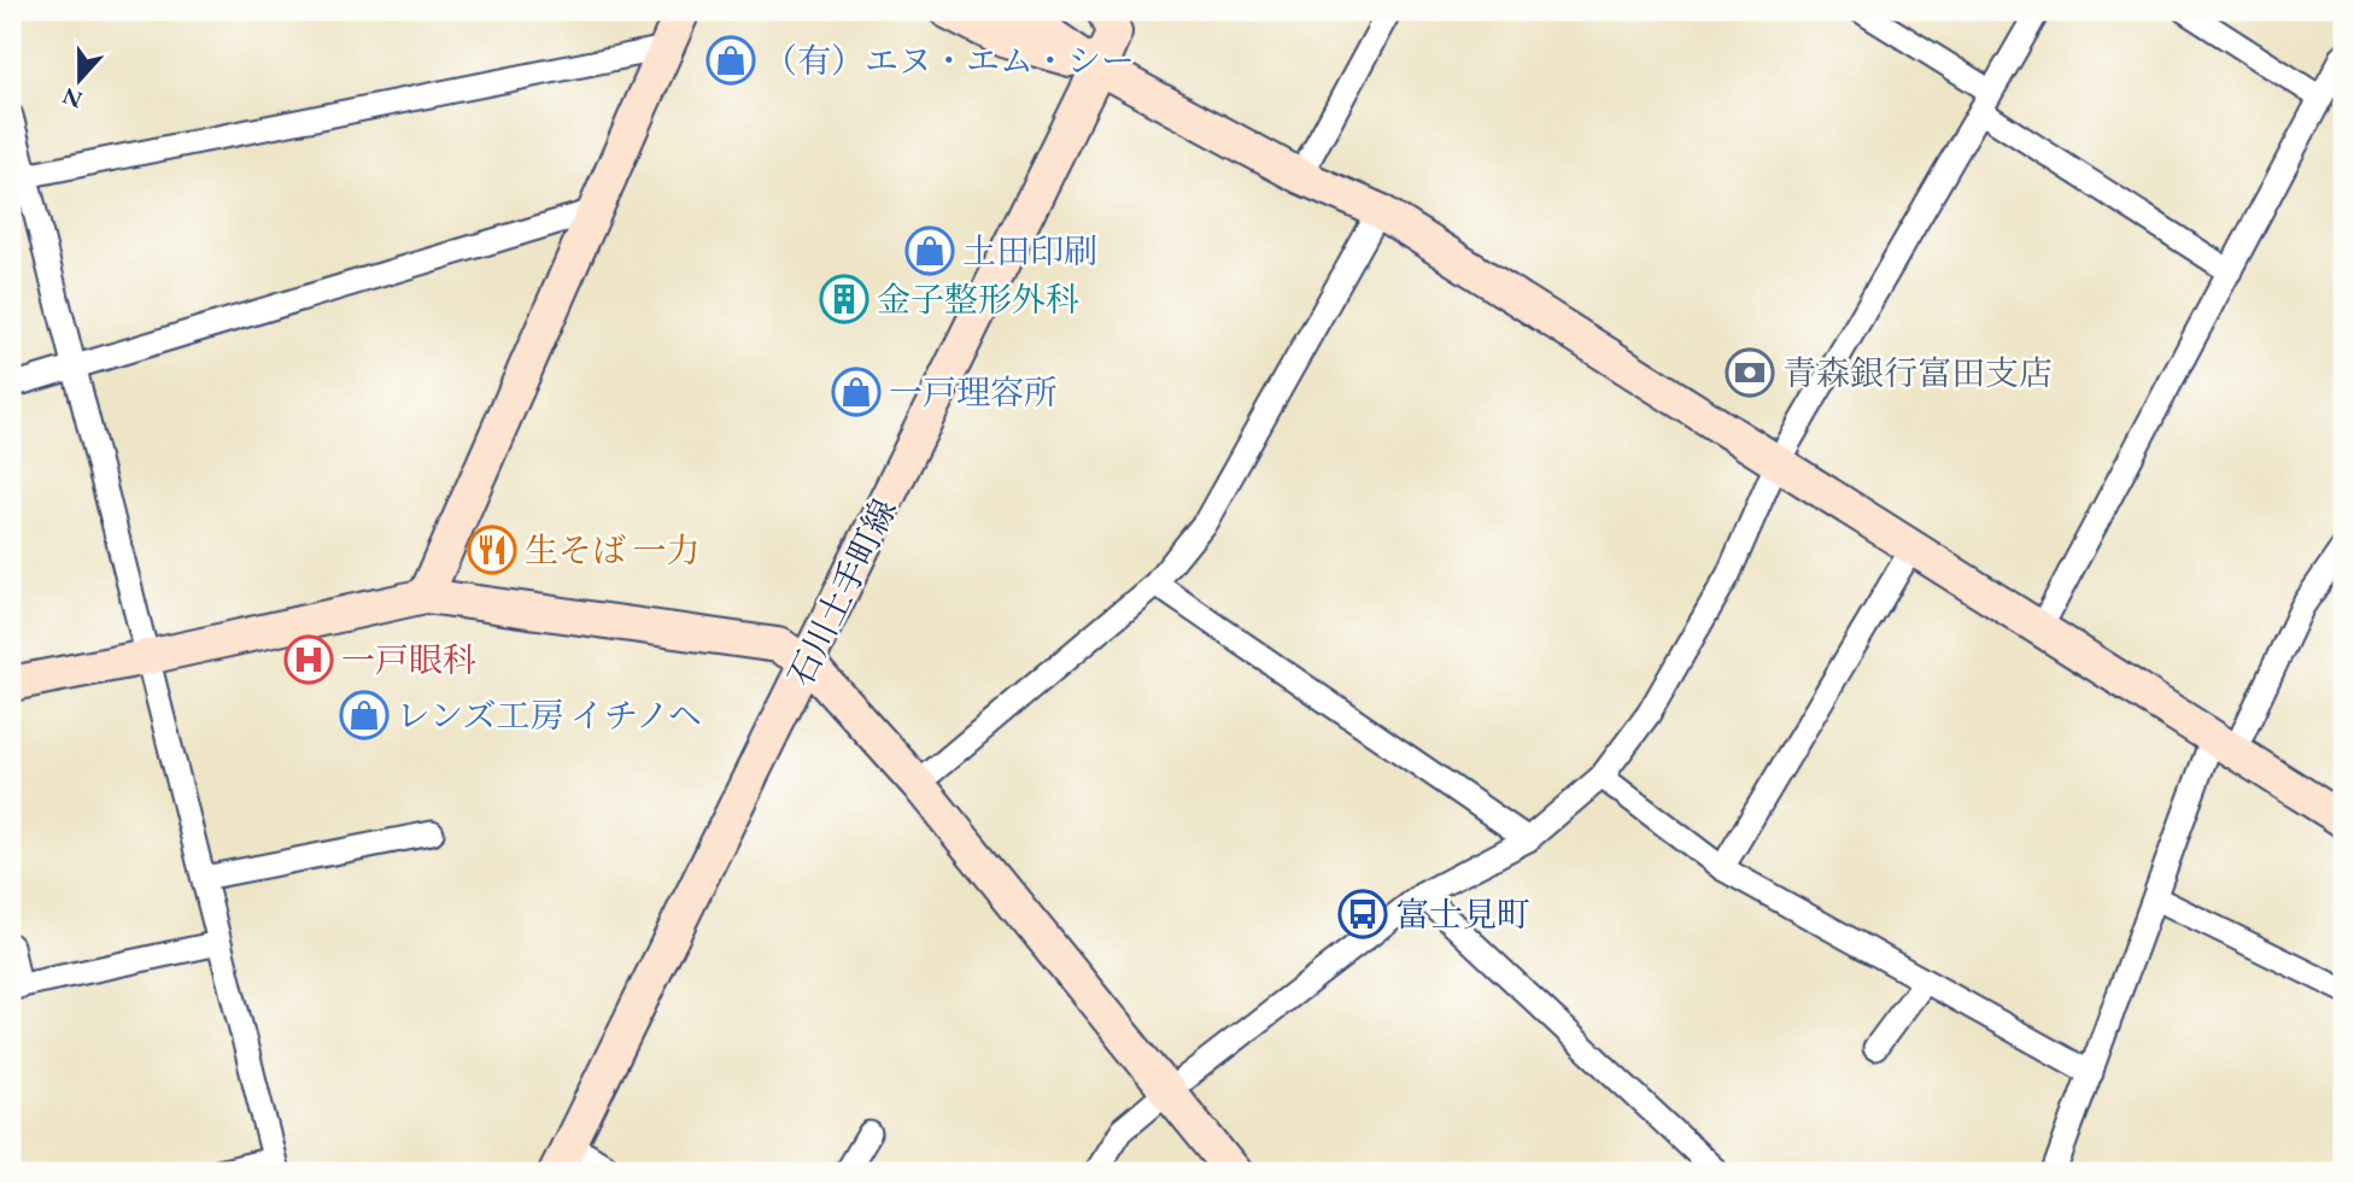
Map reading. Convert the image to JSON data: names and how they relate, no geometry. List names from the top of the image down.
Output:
{
  "streets": {
    "street": ["石川土手町線"]
  },
  "places": {
    "shop": [
      "（有）エヌ・エム・シー",
      "土田印刷",
      "一戸理容所",
      "レンズ工房 イチノヘ"
    ],
    "building": ["金子整形外科"],
    "bank": ["青森銀行富田支店"],
    "restaurant": ["生そば 一力"],
    "hospital": ["一戸眼科"],
    "bus stop": ["富士見町"]
  },
  "north": "bottom"
}
